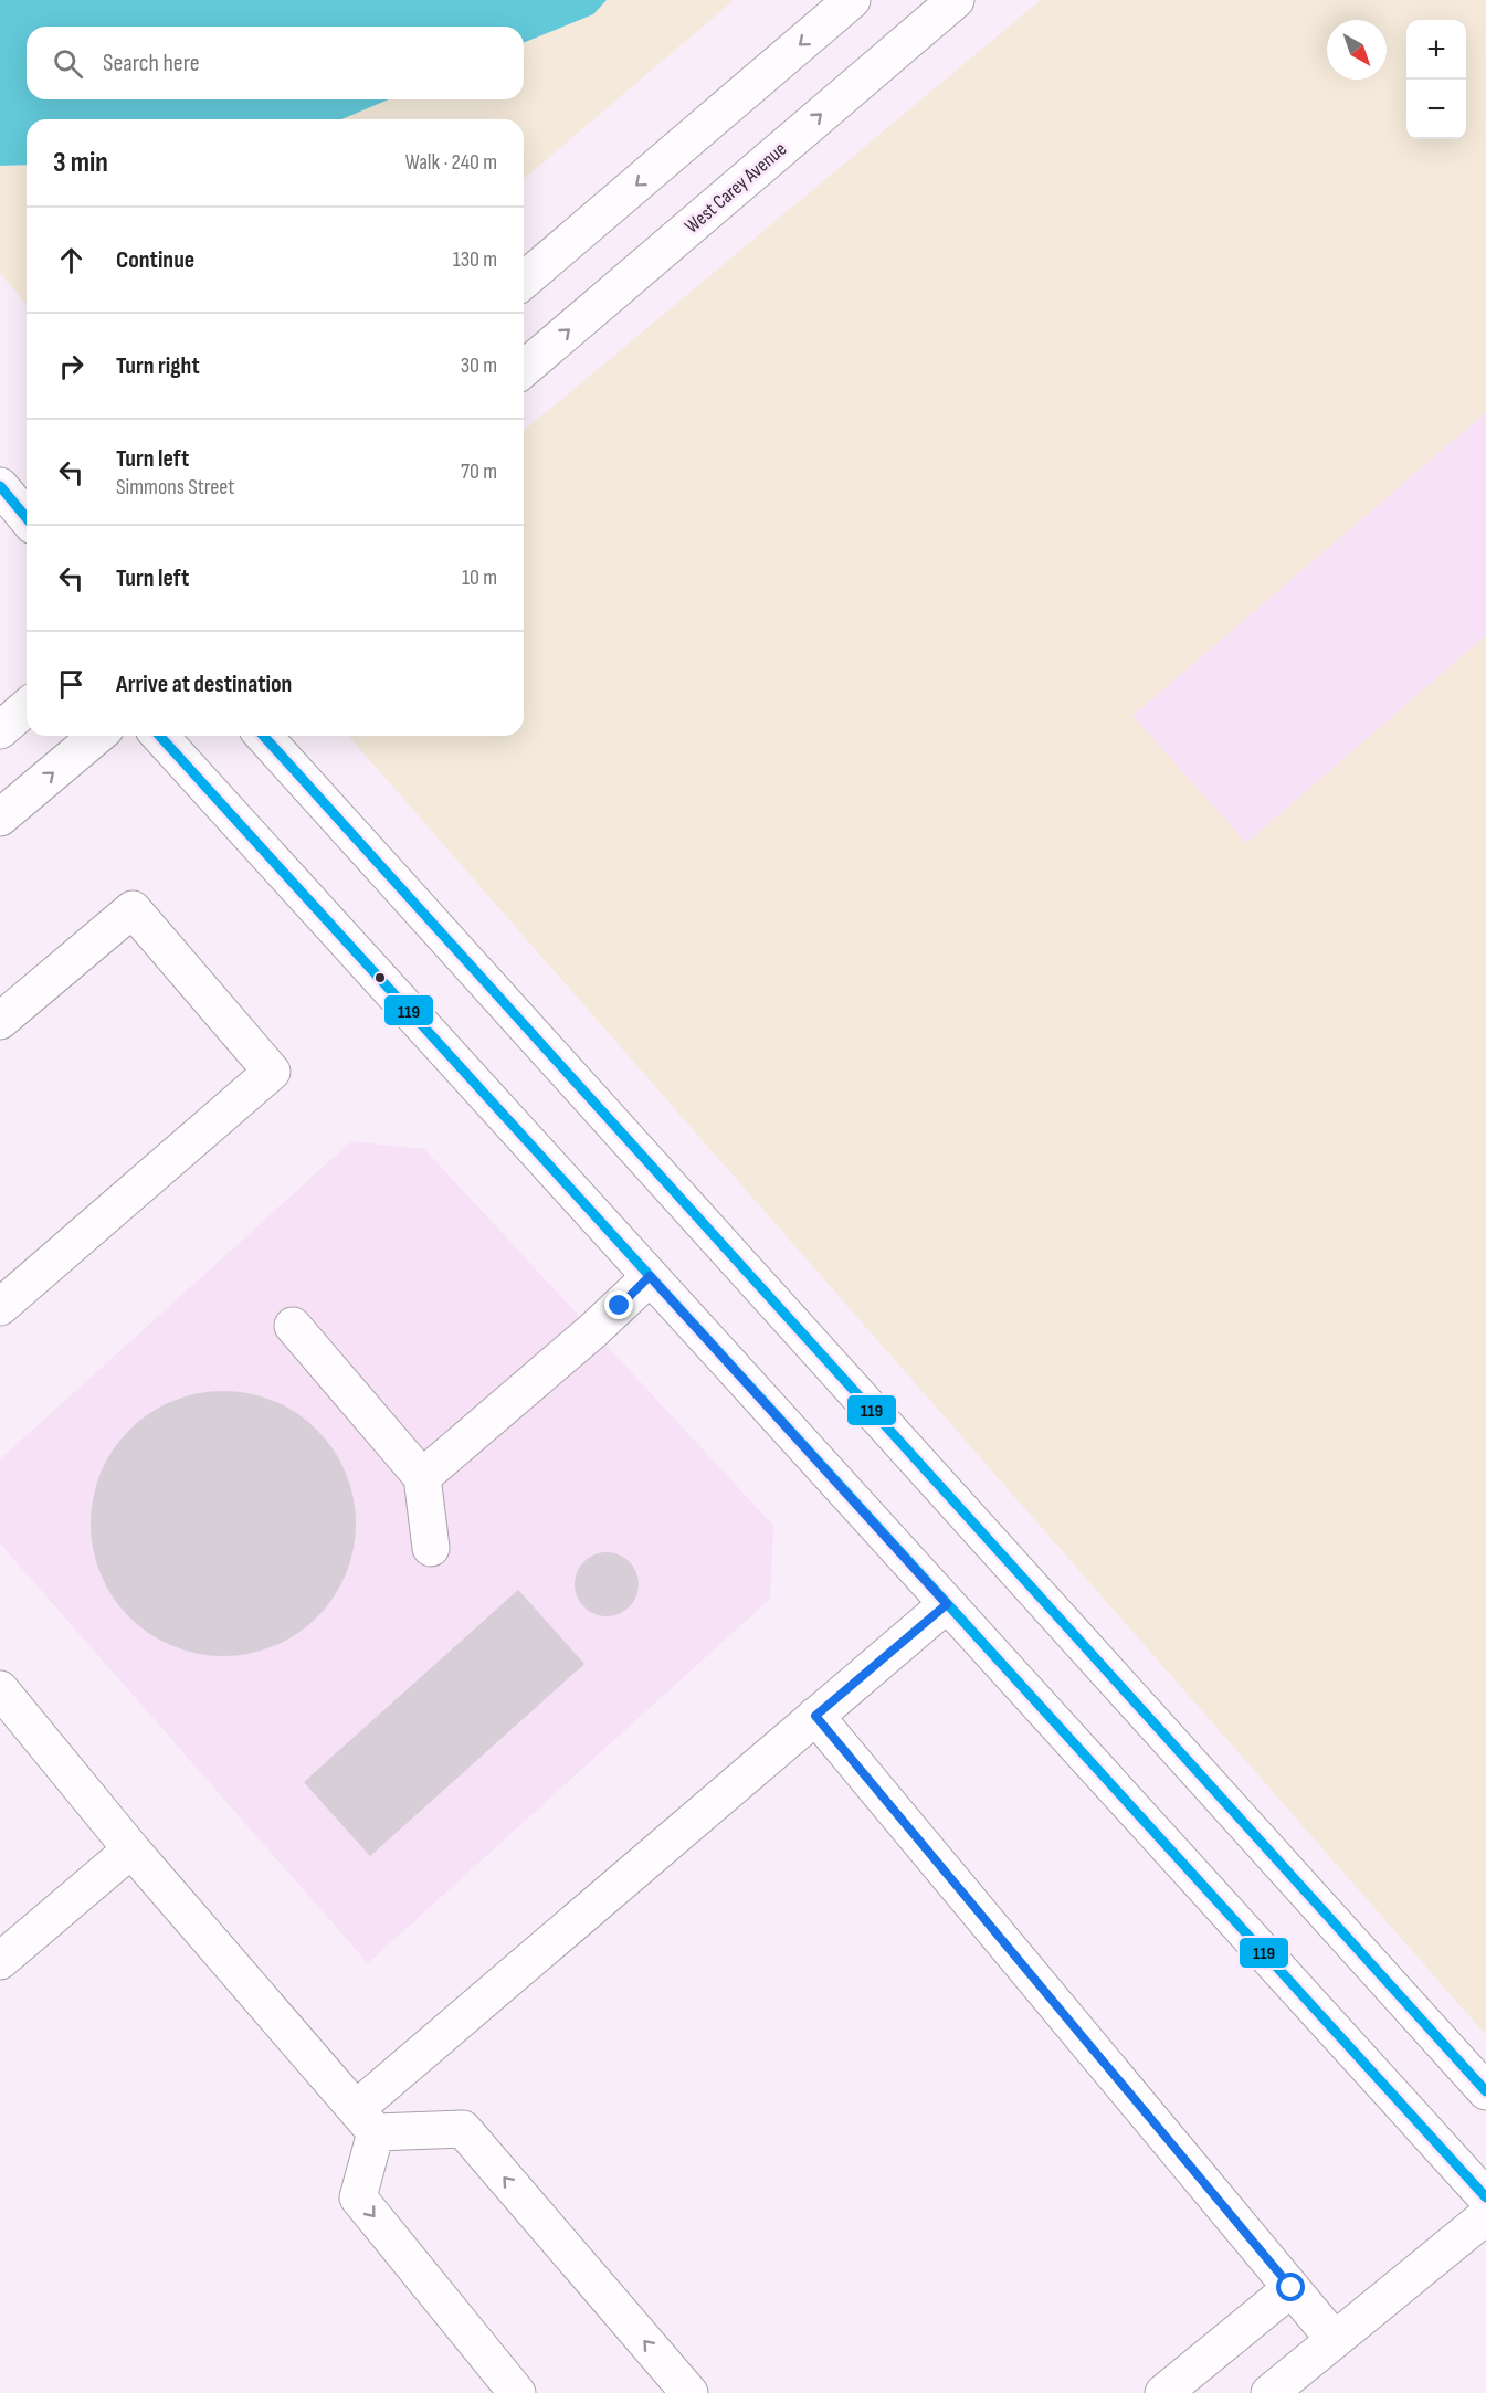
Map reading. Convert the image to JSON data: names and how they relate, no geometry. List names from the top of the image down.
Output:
{
  "streets": {
    "main road": ["West Carey Avenue"]
  },
  "lines": ["transit line 119"],
  "north": "bottom right",
  "page": {
    "map_buttons": ["+", "−"],
    "search": "Search here",
    "heading": ["3 min", "Walk · 240 m"],
    "list": [
      ["Continue", "130 m"],
      ["Turn right", "30 m"],
      ["Turn left", "Simmons Street", "70 m"],
      ["Turn left", "10 m"],
      "Arrive at destination"
    ]
  }
}
